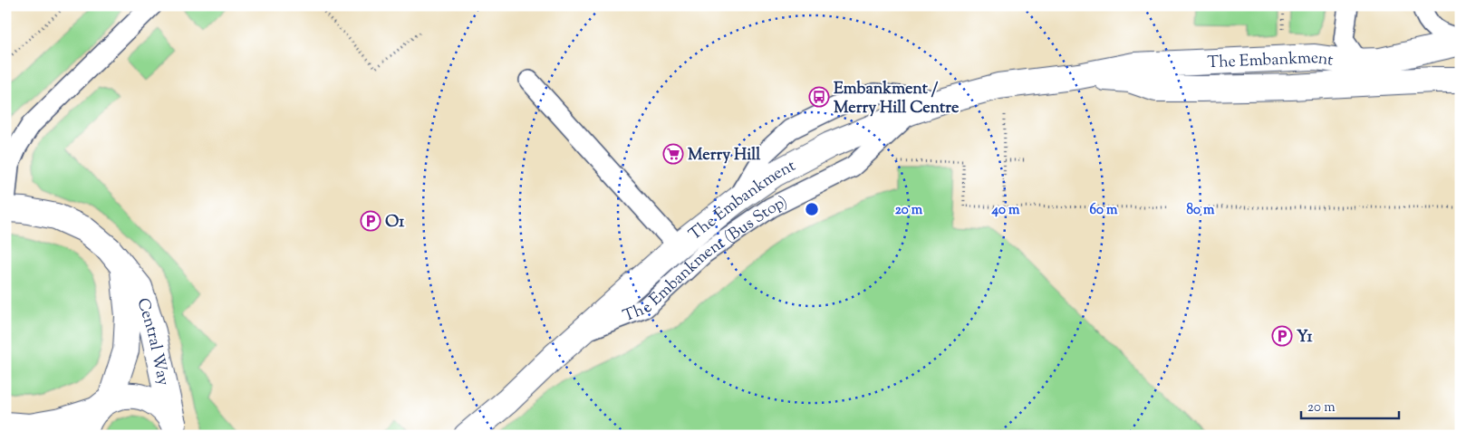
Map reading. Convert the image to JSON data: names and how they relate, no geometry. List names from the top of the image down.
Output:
{
  "streets": {
    "street": ["The Embankment", "Central Way"],
    "lane": ["The Embankment (Bus Stop)"]
  },
  "crossings": [
    ["The Embankment", "The Embankment (Bus Stop)"]
  ],
  "places": {
    "bus stop": ["Embankment / Merry Hill Centre"],
    "supermarket": ["Merry Hill"],
    "parking": ["O1", "Y1"]
  },
  "scale_bar": "20 m",
  "rings": [
    "20 m",
    "40 m",
    "60 m",
    "80 m"
  ]
}
